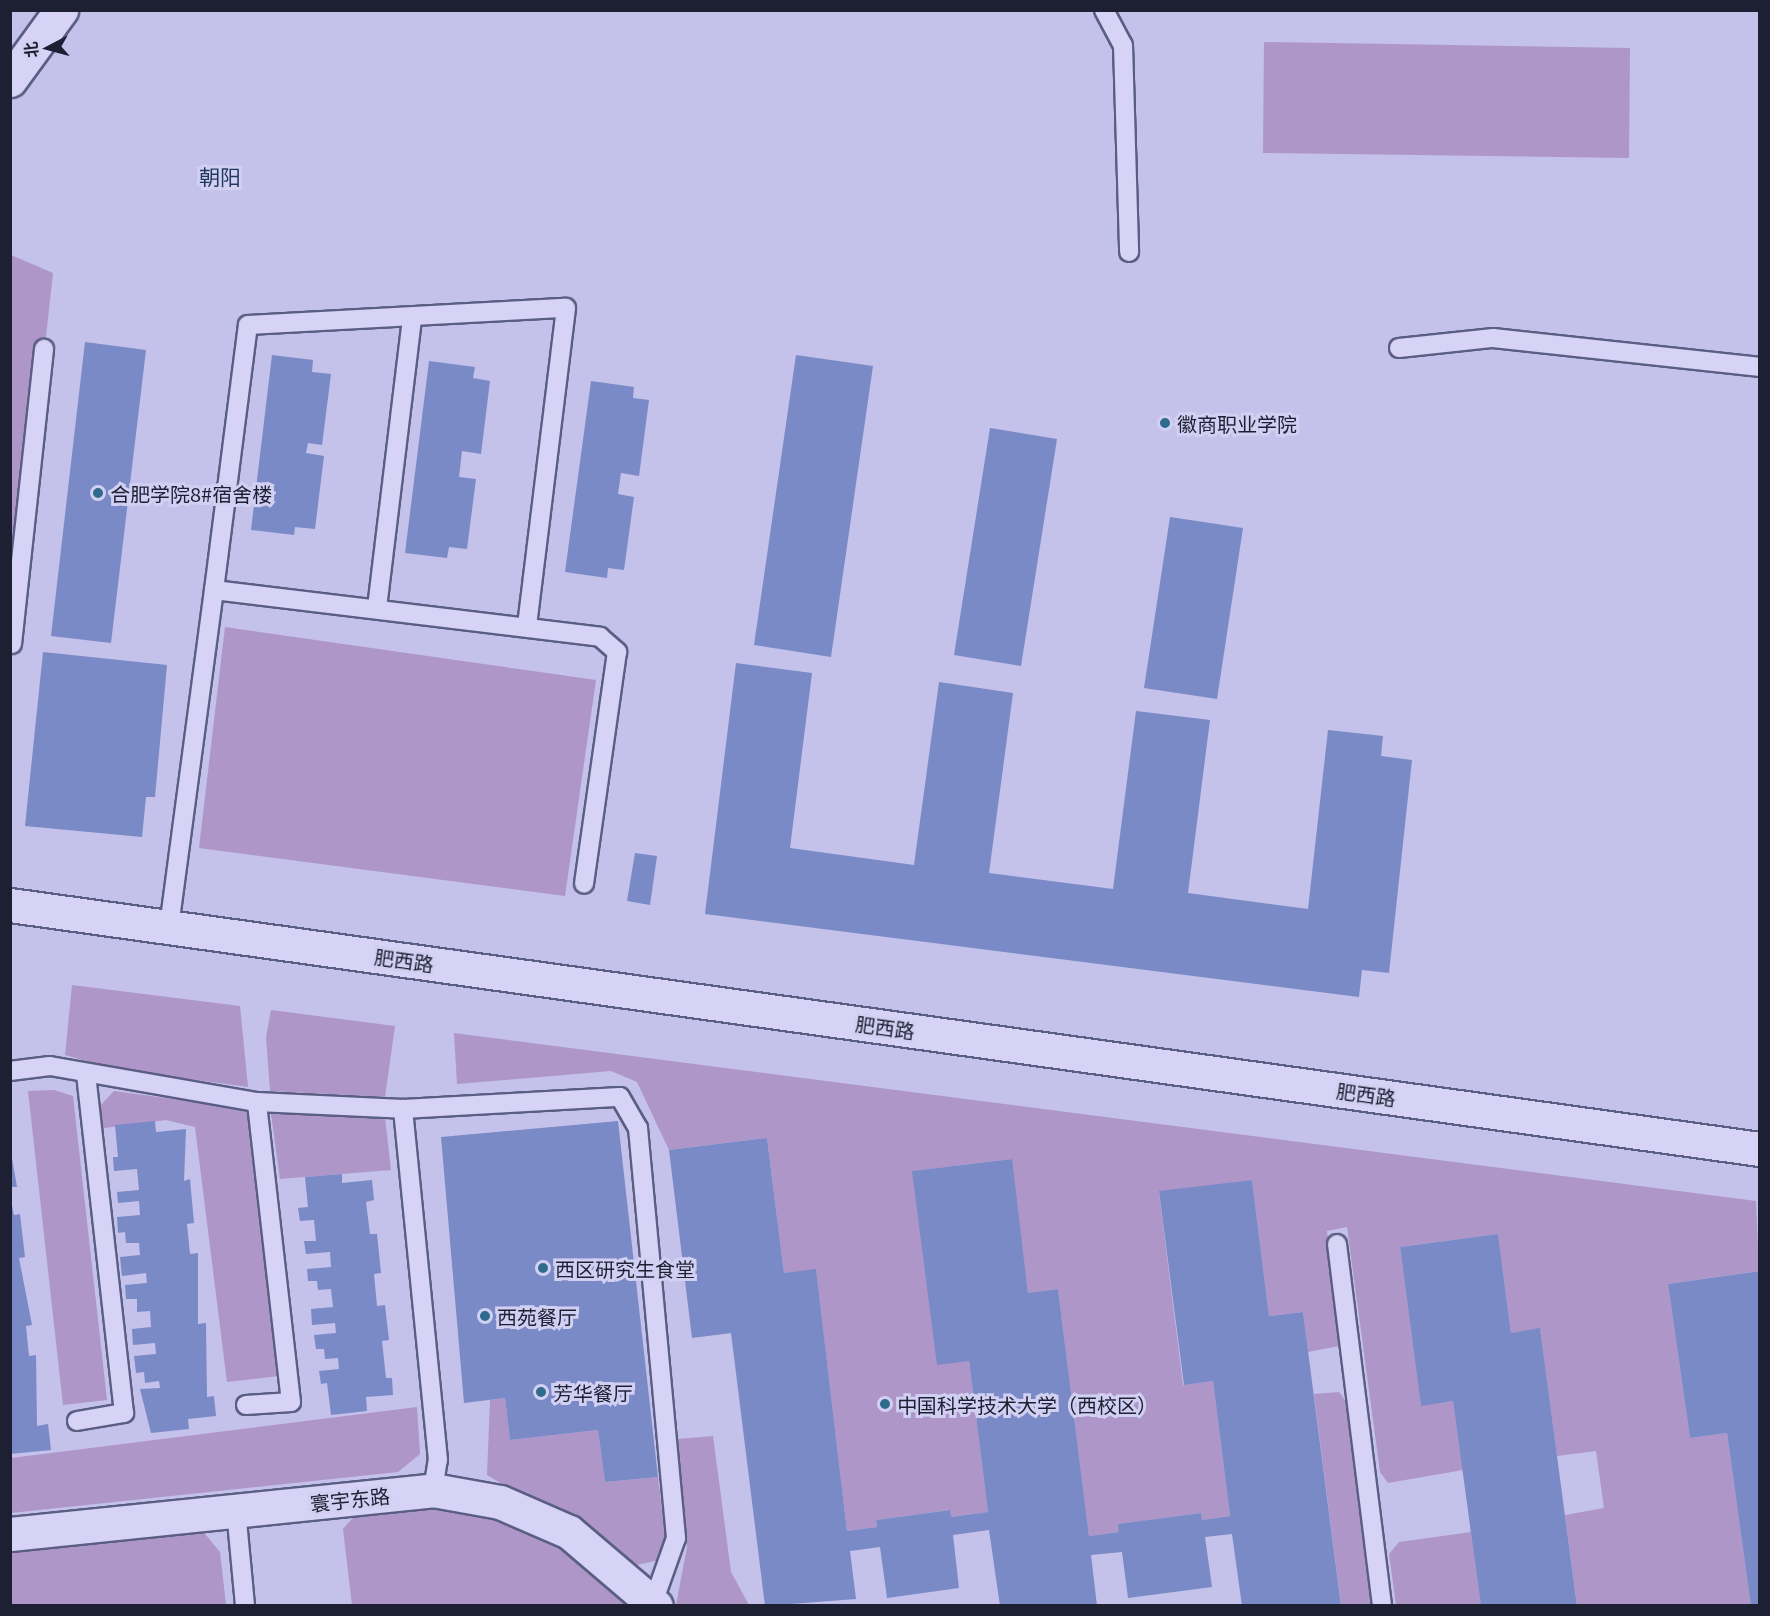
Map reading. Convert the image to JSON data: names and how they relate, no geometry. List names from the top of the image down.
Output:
{
  "streets": {
    "main road": ["肥西路", "寰宇东路"]
  },
  "districts": ["朝阳"],
  "places": [
    "徽商职业学院",
    "合肥学院8#宿舍楼",
    "西区研究生食堂",
    "西苑餐厅",
    "芳华餐厅",
    "中国科学技术大学（西校区）"
  ],
  "north": "left"
}
